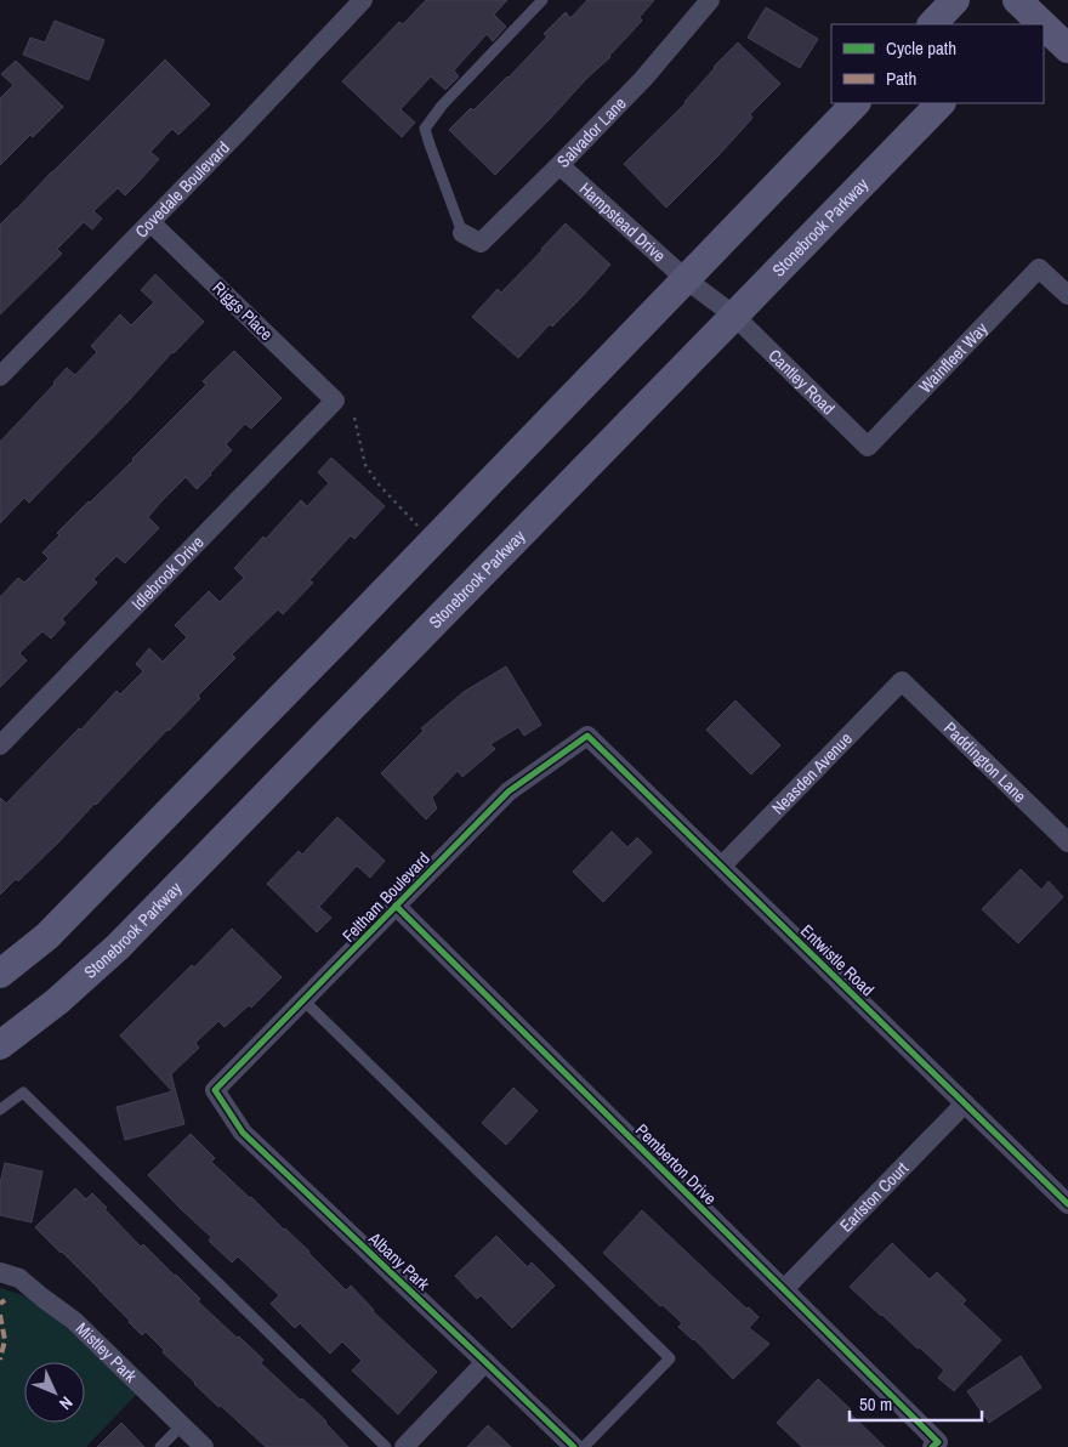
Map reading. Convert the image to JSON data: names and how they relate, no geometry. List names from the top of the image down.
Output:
{
  "streets": {
    "main road": ["Stonebrook Parkway"],
    "street": [
      "Salvador Lane",
      "Covedale Boulevard",
      "Hampstead Drive",
      "Riggs Place",
      "Wainfleet Way",
      "Cantley Road",
      "Idlebrook Drive",
      "Paddington Lane",
      "Neasden Avenue",
      "Feltham Boulevard",
      "Entwistle Road",
      "Pemberton Drive",
      "Earlston Court",
      "Albany Park",
      "Mistley Park"
    ]
  },
  "crossings": [
    ["Salvador Lane", "Hampstead Drive"],
    ["Covedale Boulevard", "Riggs Place"],
    ["Hampstead Drive", "Stonebrook Parkway"],
    ["Hampstead Drive", "Cantley Road"],
    ["Stonebrook Parkway", "Cantley Road"],
    ["Riggs Place", "Idlebrook Drive"],
    ["Wainfleet Way", "Cantley Road"],
    ["Paddington Lane", "Neasden Avenue"],
    ["Neasden Avenue", "Entwistle Road"],
    ["Feltham Boulevard", "Entwistle Road"],
    ["Feltham Boulevard", "Pemberton Drive"],
    ["Feltham Boulevard", "Albany Park"],
    ["Entwistle Road", "Earlston Court"],
    ["Pemberton Drive", "Earlston Court"]
  ],
  "legend": ["Cycle path", "Path"],
  "scale_bar": "50 m",
  "north": "bottom right"
}
